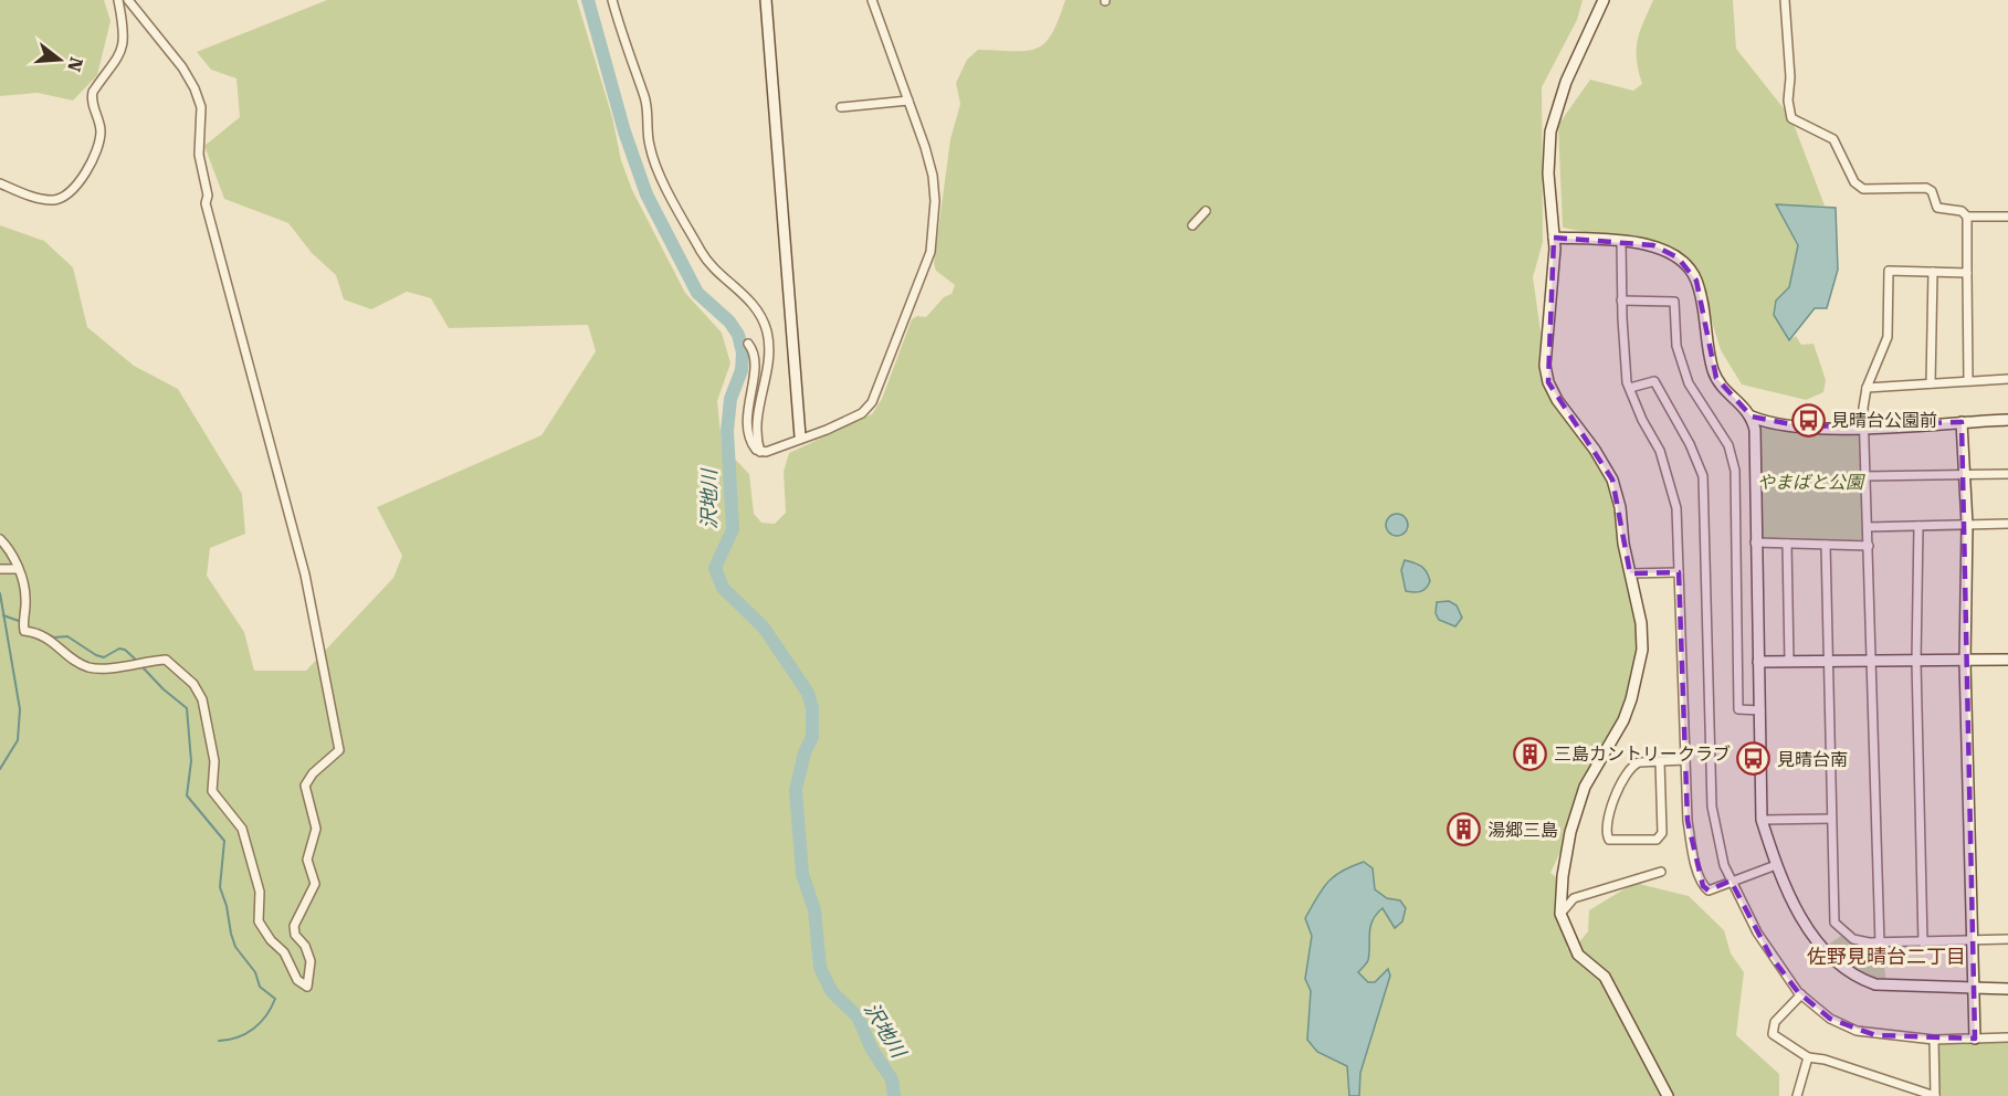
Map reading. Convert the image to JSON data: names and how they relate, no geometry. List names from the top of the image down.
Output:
{
  "districts": ["佐野見晴台二丁目"],
  "water": ["沢地川"],
  "parks": ["やまばと公園"],
  "places": {
    "bus stop": ["見晴台公園前", "見晴台南"],
    "building": ["三島カントリークラブ", "湯郷三島"]
  },
  "north": "right"
}
